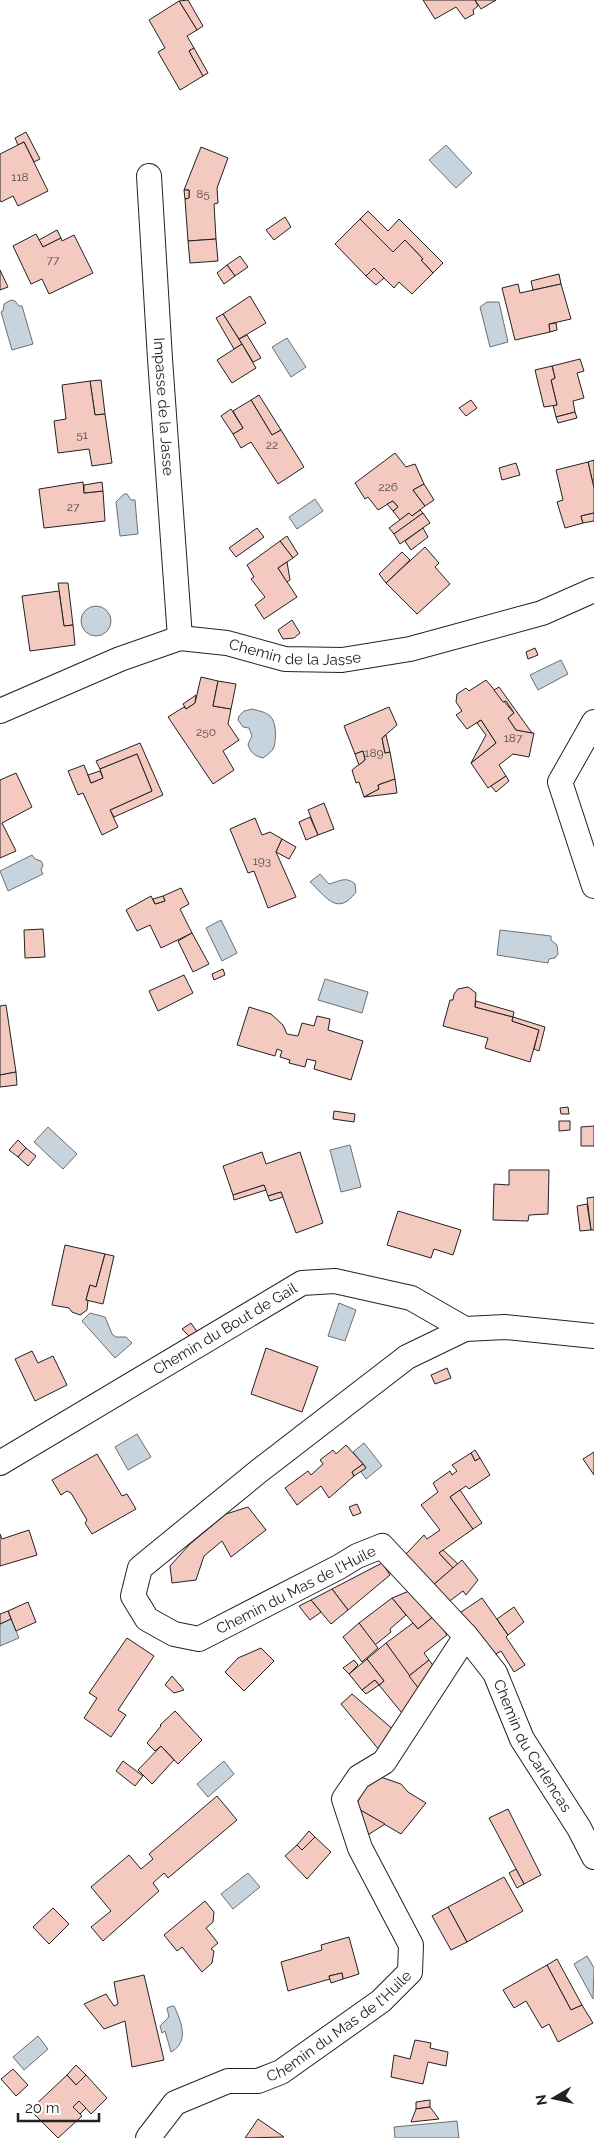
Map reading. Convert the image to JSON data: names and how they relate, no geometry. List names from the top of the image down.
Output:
{
  "streets": {
    "street": [
      "Impasse de la Jasse",
      "Chemin de la Jasse",
      "Chemin du Bout de Gail",
      "Chemin du Mas de l'Huile",
      "Chemin du Carlencas"
    ]
  },
  "crossings": [
    ["Impasse de la Jasse", "Chemin de la Jasse"],
    ["Chemin du Bout de Gail", "Chemin du Mas de l'Huile"],
    ["Chemin du Mas de l'Huile", "Chemin du Carlencas"]
  ],
  "house_numbers": [
    "118",
    "85",
    "77",
    "51",
    "22",
    "226",
    "27",
    "250",
    "187",
    "189",
    "193"
  ],
  "scale_bar": "20 m",
  "north": "left"
}
